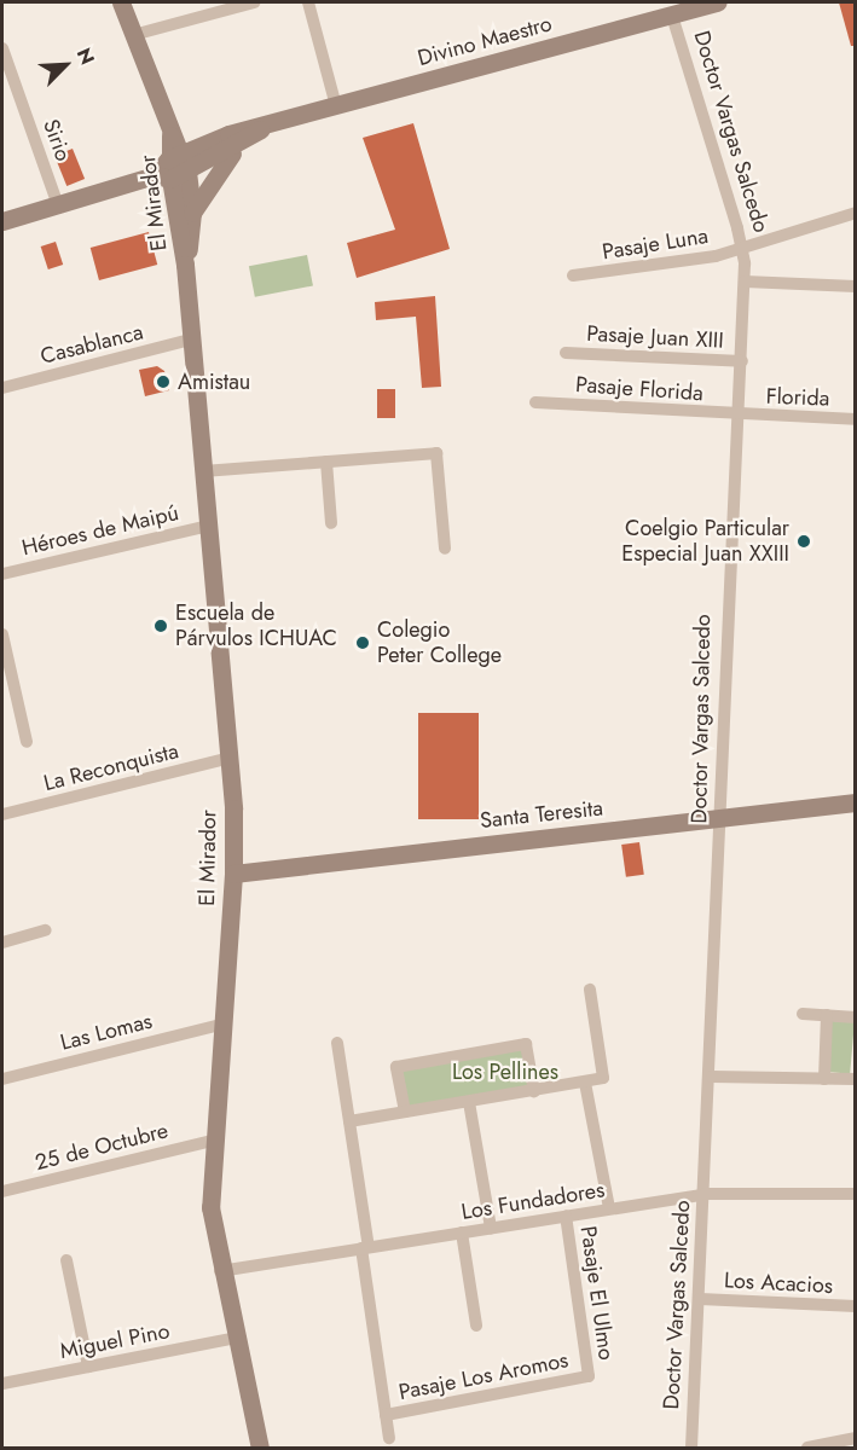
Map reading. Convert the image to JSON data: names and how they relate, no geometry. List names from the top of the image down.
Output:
{
  "streets": {
    "main road": ["Divino Maestro", "El Mirador", "Santa Teresita"],
    "street": [
      "Doctor Vargas Salcedo",
      "Sirio",
      "Pasaje Luna",
      "Pasaje Juan XIII",
      "Casablanca",
      "Pasaje Florida",
      "Florida",
      "Héroes de Maipú",
      "La Reconquista",
      "Las Lomas",
      "25 de Octubre",
      "Los Fundadores",
      "Los Acacios",
      "Pasaje El Ulmo",
      "Miguel Pino",
      "Pasaje Los Aromos"
    ]
  },
  "crossings": [
    ["Divino Maestro", "Doctor Vargas Salcedo"],
    ["Divino Maestro", "Sirio"],
    ["Divino Maestro", "El Mirador"],
    ["Doctor Vargas Salcedo", "Pasaje Luna"],
    ["Doctor Vargas Salcedo", "Pasaje Juan XIII"],
    ["Doctor Vargas Salcedo", "Pasaje Florida"],
    ["Doctor Vargas Salcedo", "Florida"],
    ["Doctor Vargas Salcedo", "Santa Teresita"],
    ["Doctor Vargas Salcedo", "Los Fundadores"],
    ["Doctor Vargas Salcedo", "Los Acacios"],
    ["El Mirador", "Casablanca"],
    ["El Mirador", "Héroes de Maipú"],
    ["El Mirador", "La Reconquista"],
    ["El Mirador", "Santa Teresita"],
    ["El Mirador", "Las Lomas"],
    ["El Mirador", "25 de Octubre"],
    ["El Mirador", "Los Fundadores"],
    ["El Mirador", "Miguel Pino"],
    ["Pasaje Florida", "Florida"],
    ["Los Fundadores", "Pasaje El Ulmo"],
    ["Pasaje El Ulmo", "Pasaje Los Aromos"]
  ],
  "parks": ["Los Pellines"],
  "places": [
    "Amistau",
    "Coelgio Particular Especial Juan XXIII",
    "Escuela de Párvulos ICHUAC",
    "Colegio Peter College"
  ],
  "north": "top right"
}
